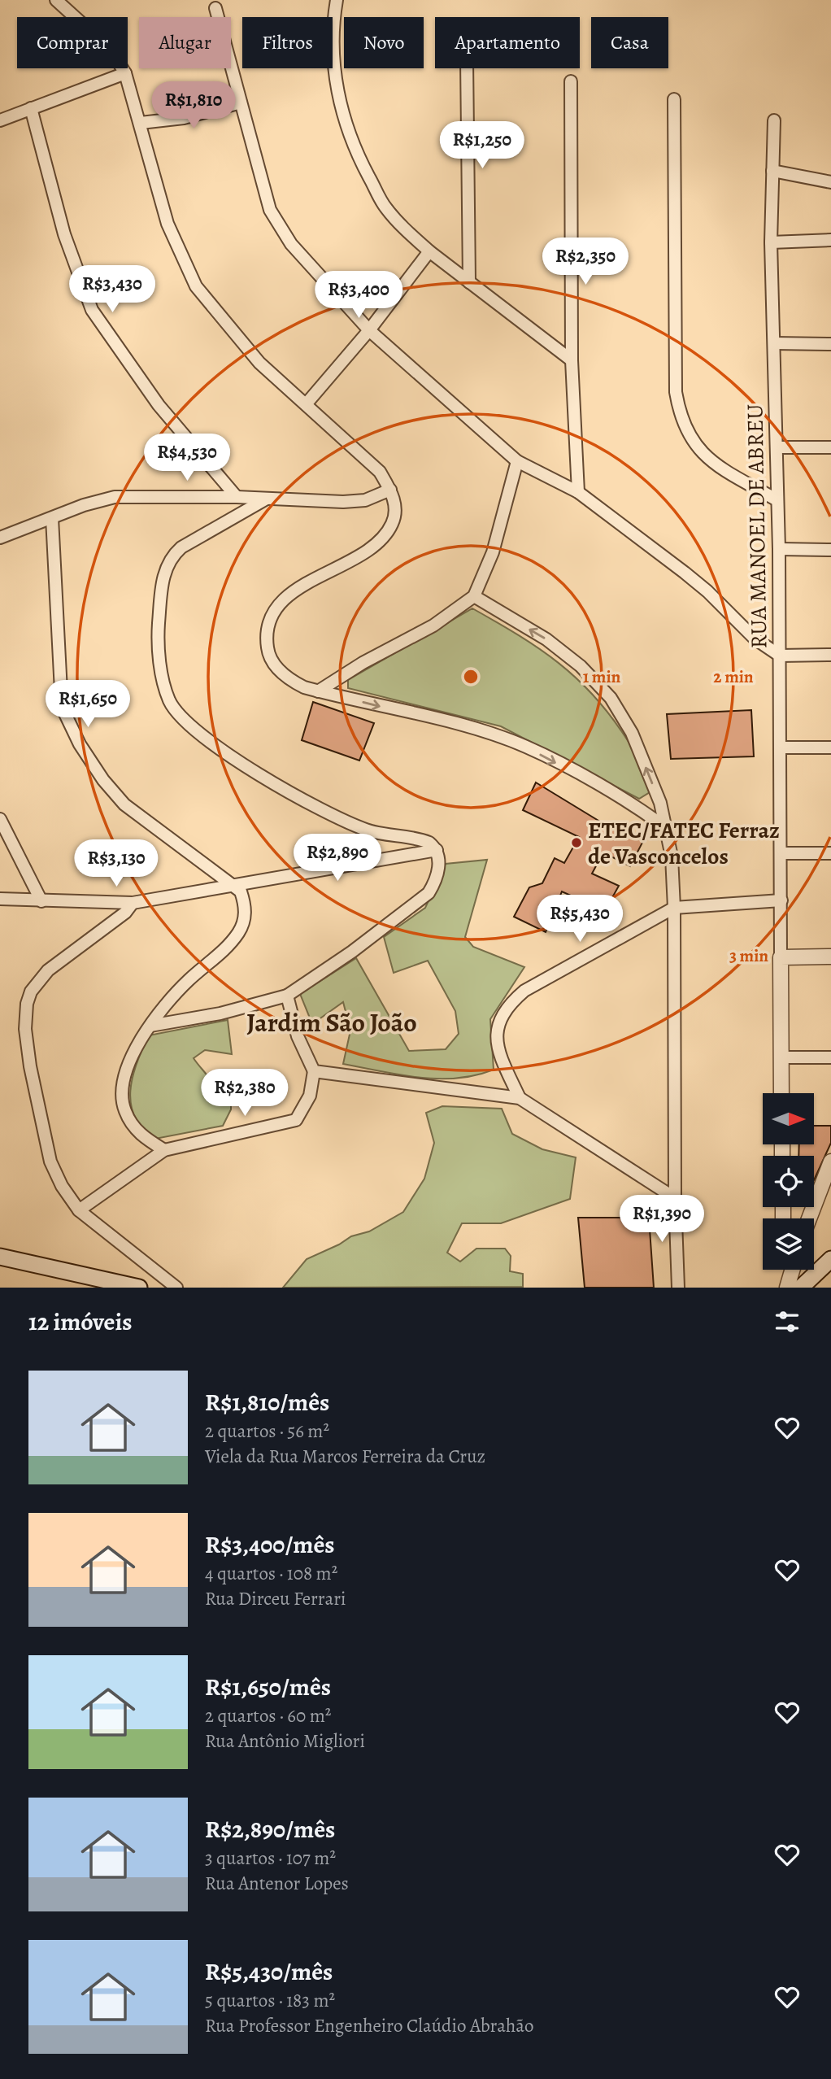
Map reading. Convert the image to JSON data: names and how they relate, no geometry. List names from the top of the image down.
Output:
{
  "streets": {
    "street": ["RUA MANOEL DE ABREU"]
  },
  "districts": ["Jardim São João"],
  "places": ["ETEC/FATEC Ferraz de Vasconcelos"],
  "north": "right",
  "page": {
    "chip": [
      "Comprar",
      "Alugar",
      "Filtros",
      "Novo",
      "Apartamento",
      "Casa"
    ],
    "price": [
      "R$1,810",
      "R$1,250",
      "R$2,350",
      "R$3,430",
      "R$3,400",
      "R$4,530",
      "R$1,650",
      "R$2,890",
      "R$3,130",
      "R$5,430",
      "R$2,380",
      "R$1,390"
    ],
    "heading": "12 imóveis",
    "list": [
      {
        "name": "R$1,810/mês",
        "note": "2 quartos · 56 m² · Viela da Rua Marcos Ferreira da Cruz"
      },
      {
        "name": "R$3,400/mês",
        "note": "4 quartos · 108 m² · Rua Dirceu Ferrari"
      },
      {
        "name": "R$1,650/mês",
        "note": "2 quartos · 60 m² · Rua Antônio Migliori"
      },
      {
        "name": "R$2,890/mês",
        "note": "3 quartos · 107 m² · Rua Antenor Lopes"
      },
      {
        "name": "R$5,430/mês",
        "note": "5 quartos · 183 m² · Rua Professor Engenheiro Claúdio Abrahão"
      }
    ]
  },
  "rings": ["1 min", "2 min", "3 min"]
}
